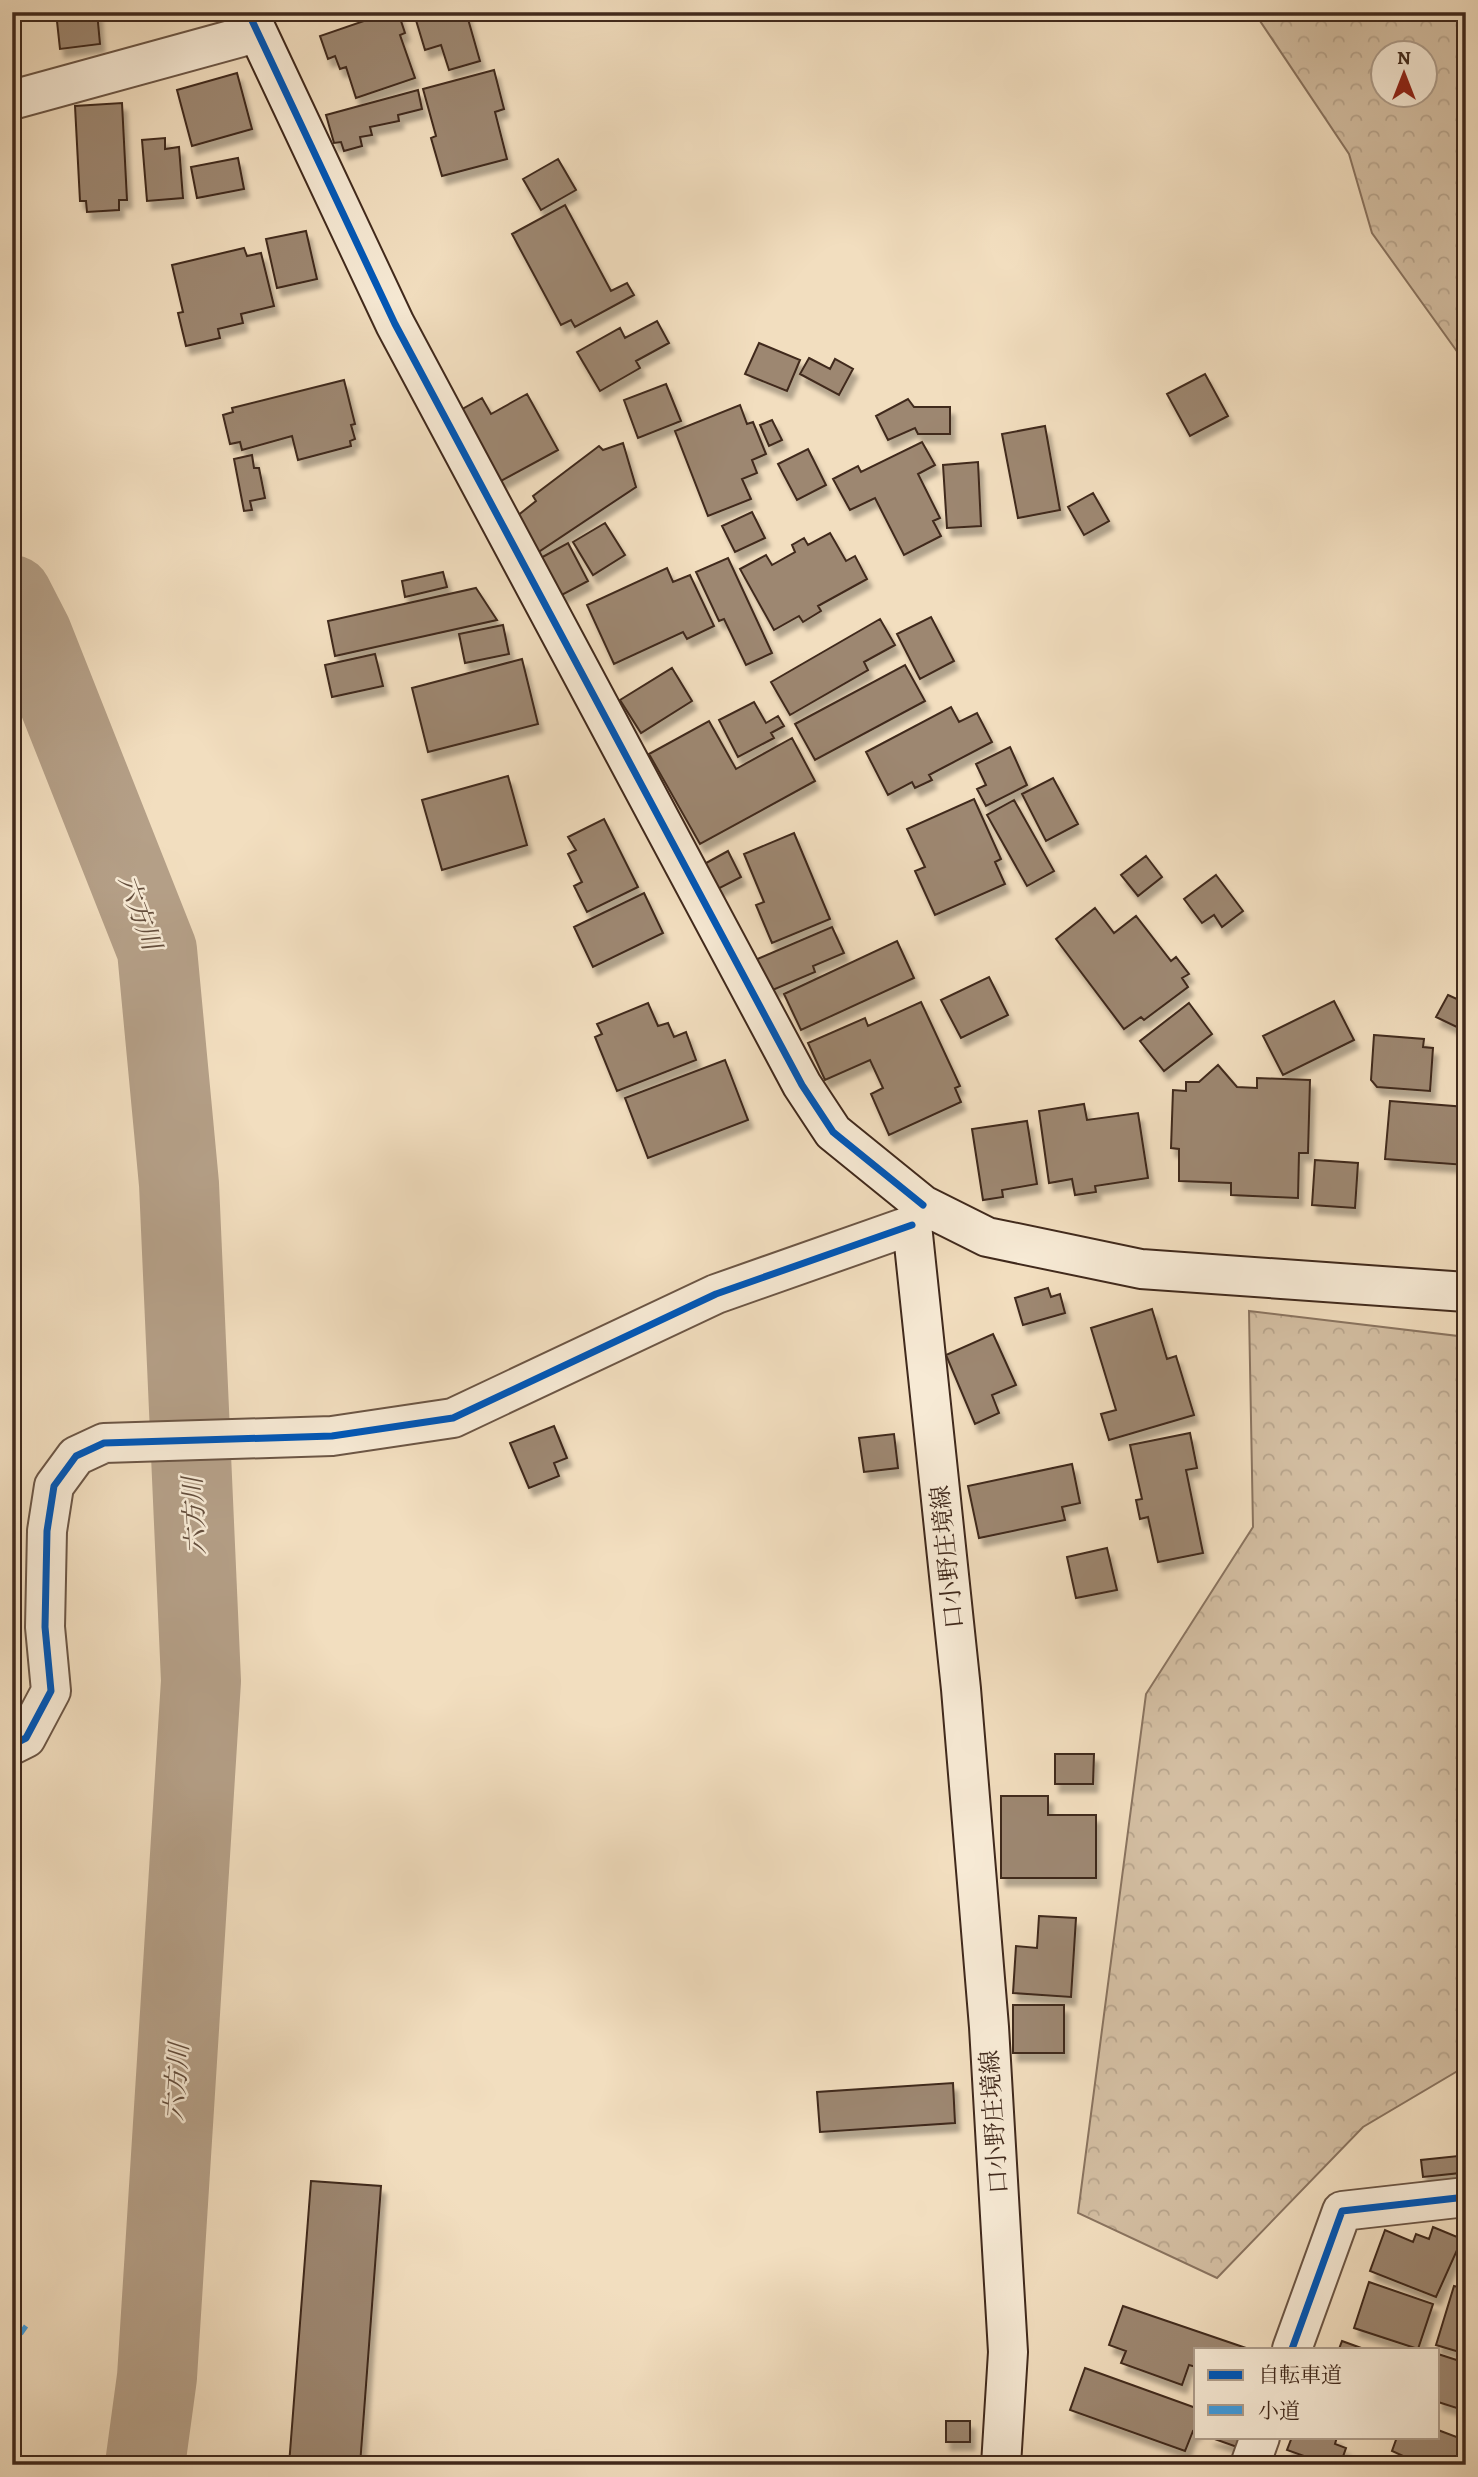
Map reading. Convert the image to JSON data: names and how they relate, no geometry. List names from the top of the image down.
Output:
{
  "streets": {
    "street": ["口小野庄境線"]
  },
  "water": ["六方川"],
  "legend": ["自転車道", "小道"],
  "north": "top"
}
